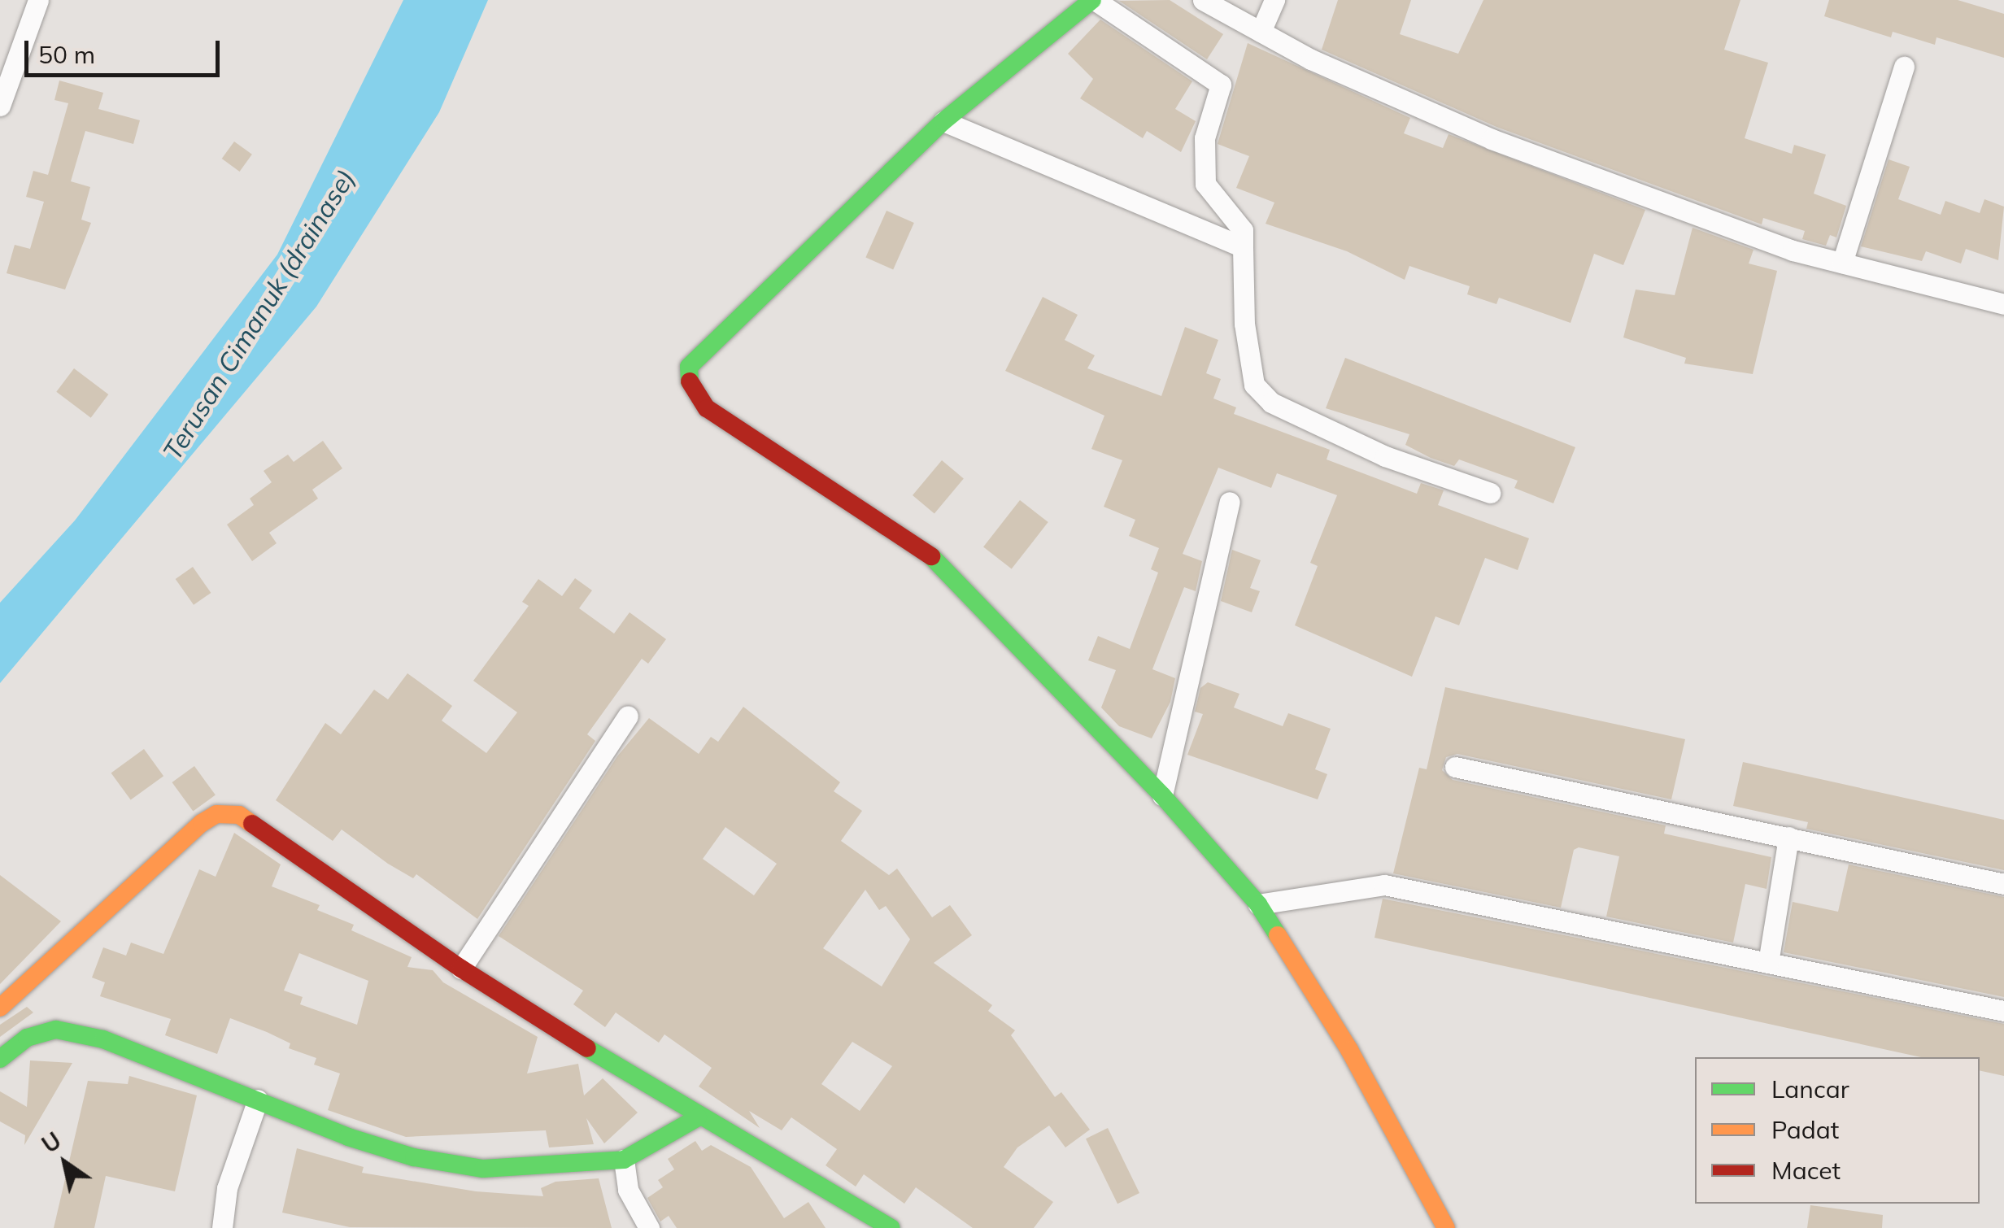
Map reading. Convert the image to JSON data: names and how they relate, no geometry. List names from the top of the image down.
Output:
{
  "water": ["Terusan Cimanuk (drainase)"],
  "legend": ["Lancar", "Padat", "Macet"],
  "scale_bar": "50 m",
  "north": "top left"
}
